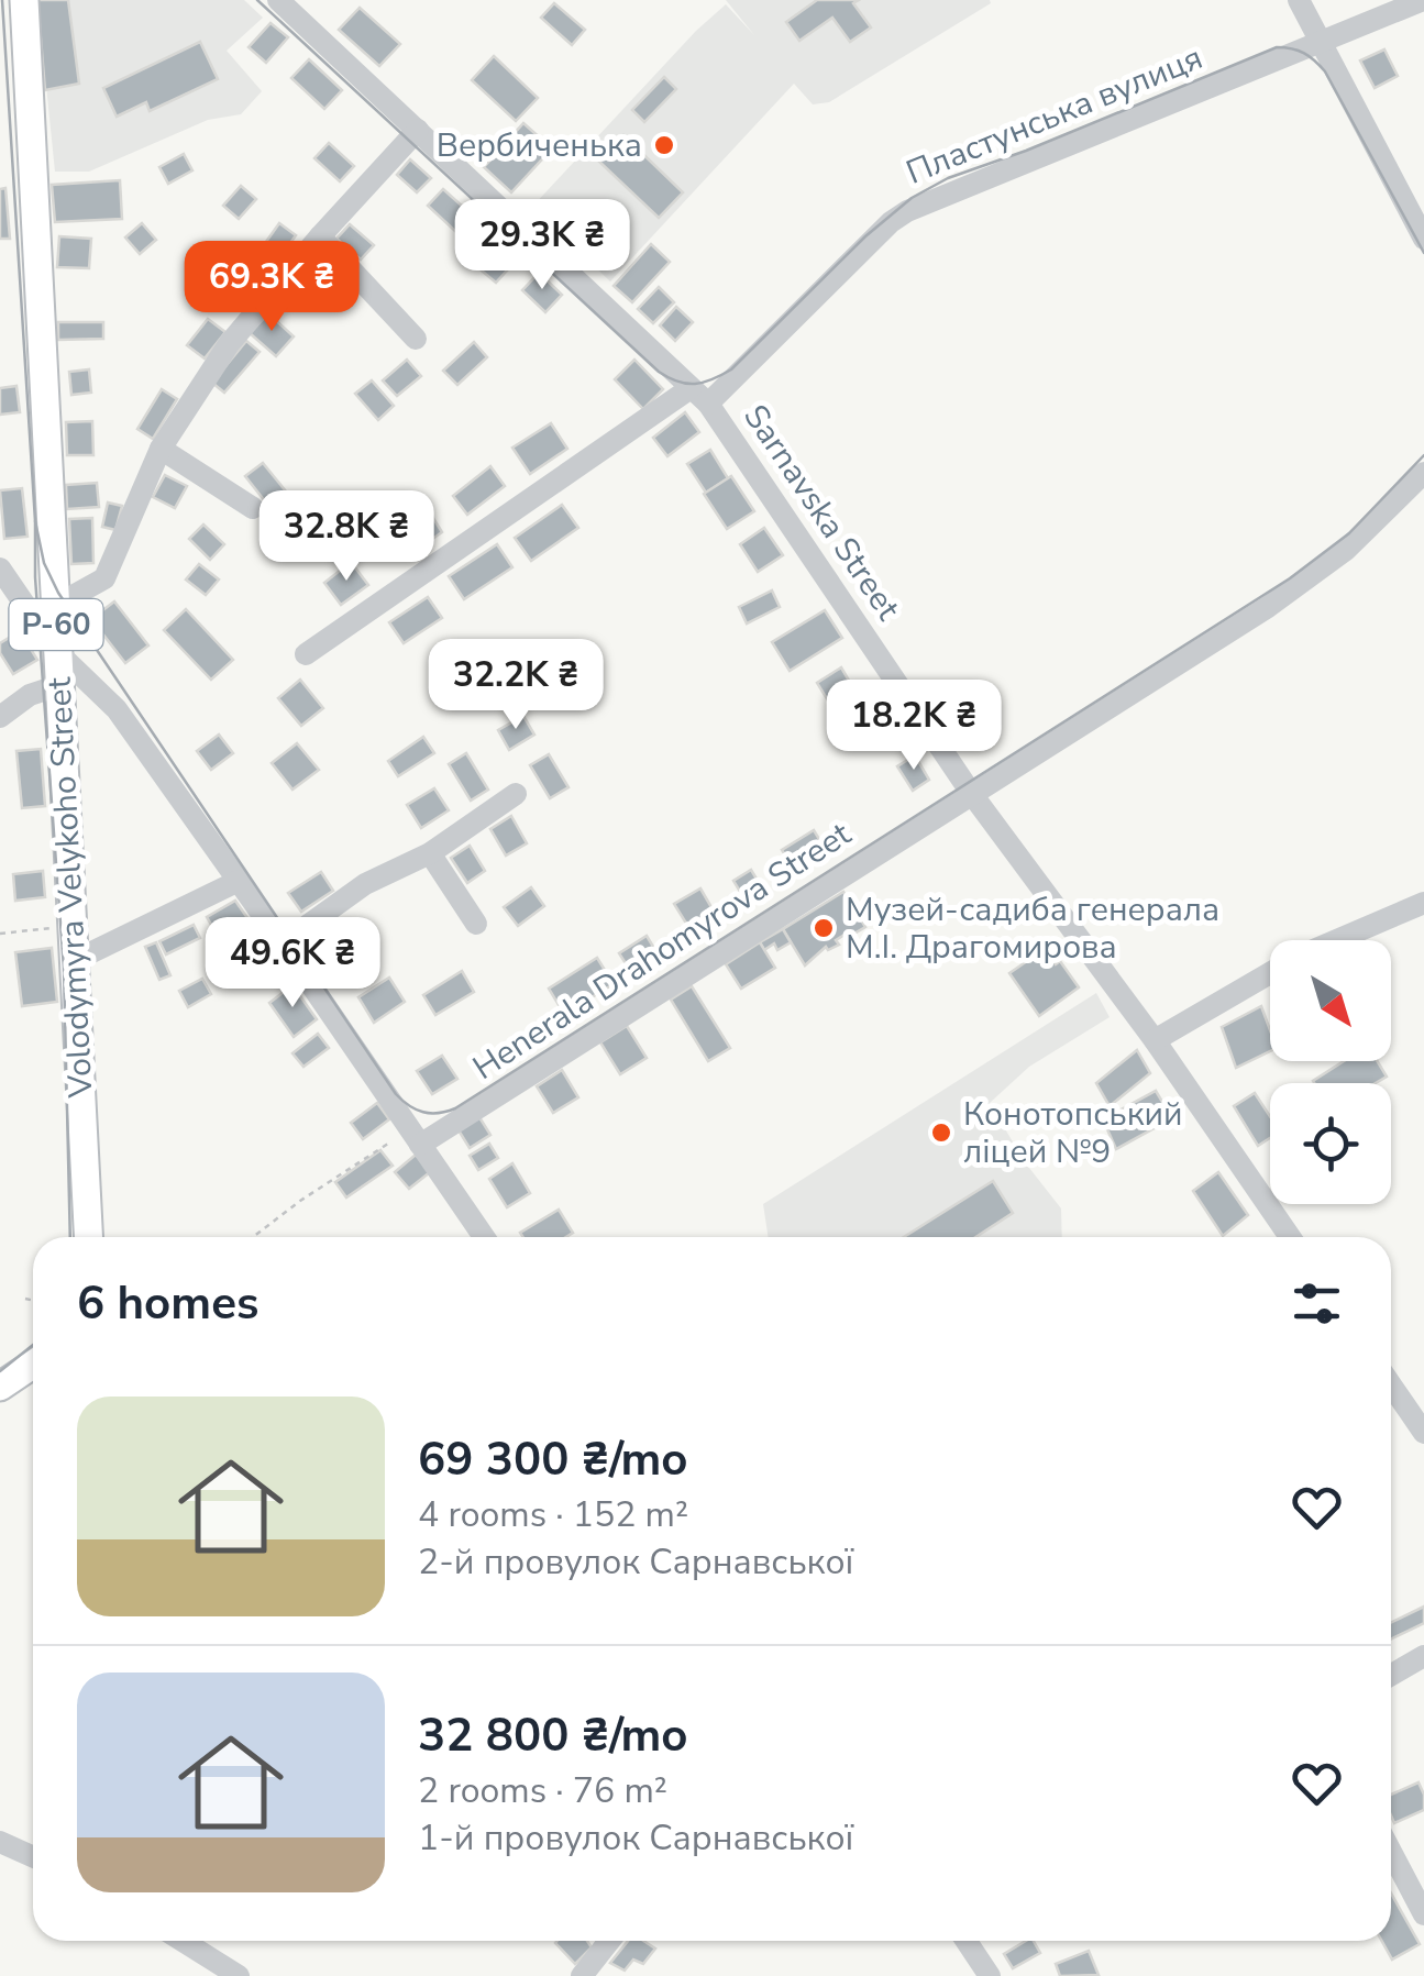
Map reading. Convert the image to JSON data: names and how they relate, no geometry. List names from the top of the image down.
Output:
{
  "streets": {
    "main road": ["Р-60", "Volodymyra Velykoho Street"],
    "street": ["Пластунська вулиця", "Sarnavska Street", "Henerala Drahomyrova Street"]
  },
  "crossings": [
    ["Пластунська вулиця", "Sarnavska Street"],
    ["Sarnavska Street", "Henerala Drahomyrova Street"]
  ],
  "places": ["Вербиченька", "Музей-садиба генерала М.І. Драгомирова", "Конотопський ліцей №9"],
  "north": "bottom right",
  "page": {
    "price": [
      "29.3K ₴",
      "69.3K ₴",
      "32.8K ₴",
      "32.2K ₴",
      "18.2K ₴",
      "49.6K ₴"
    ],
    "heading": "6 homes",
    "list": [
      {
        "name": "69 300 ₴/mo",
        "note": "4 rooms · 152 m² · 2-й провулок Сарнавської"
      },
      {
        "name": "32 800 ₴/mo",
        "note": "2 rooms · 76 m² · 1-й провулок Сарнавської"
      }
    ]
  }
}
